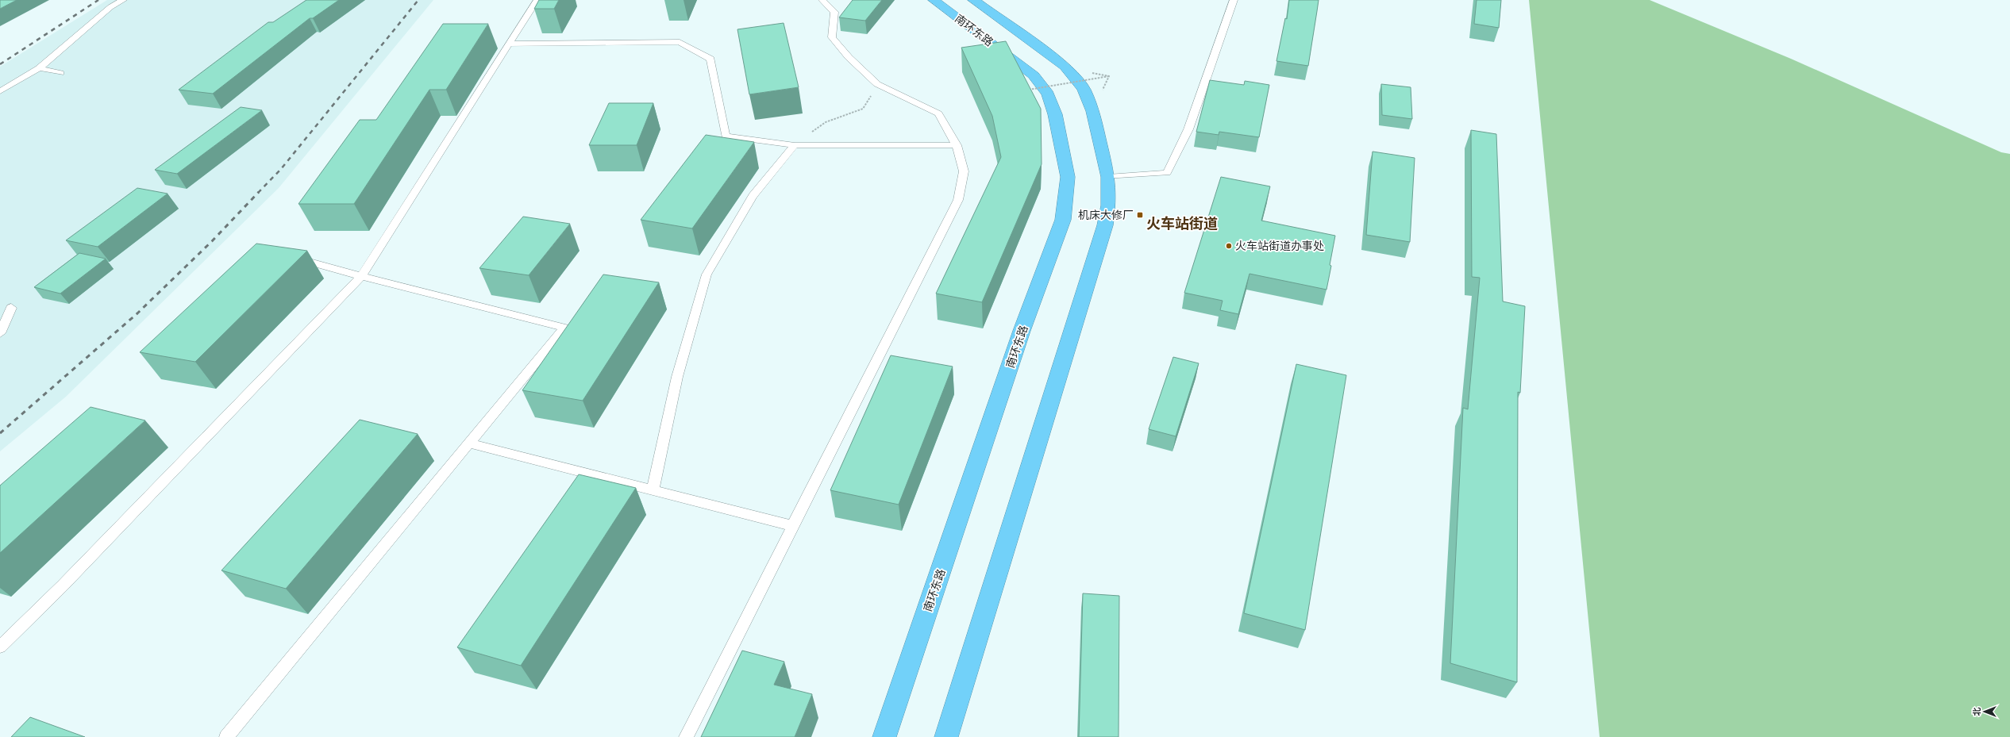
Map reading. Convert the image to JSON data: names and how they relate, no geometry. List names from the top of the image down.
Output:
{
  "streets": {
    "highway": ["南环东路"]
  },
  "districts": ["火车站街道"],
  "places": {
    "transit": ["机床大修厂"],
    "other": ["火车站街道办事处"]
  },
  "north": "left"
}
